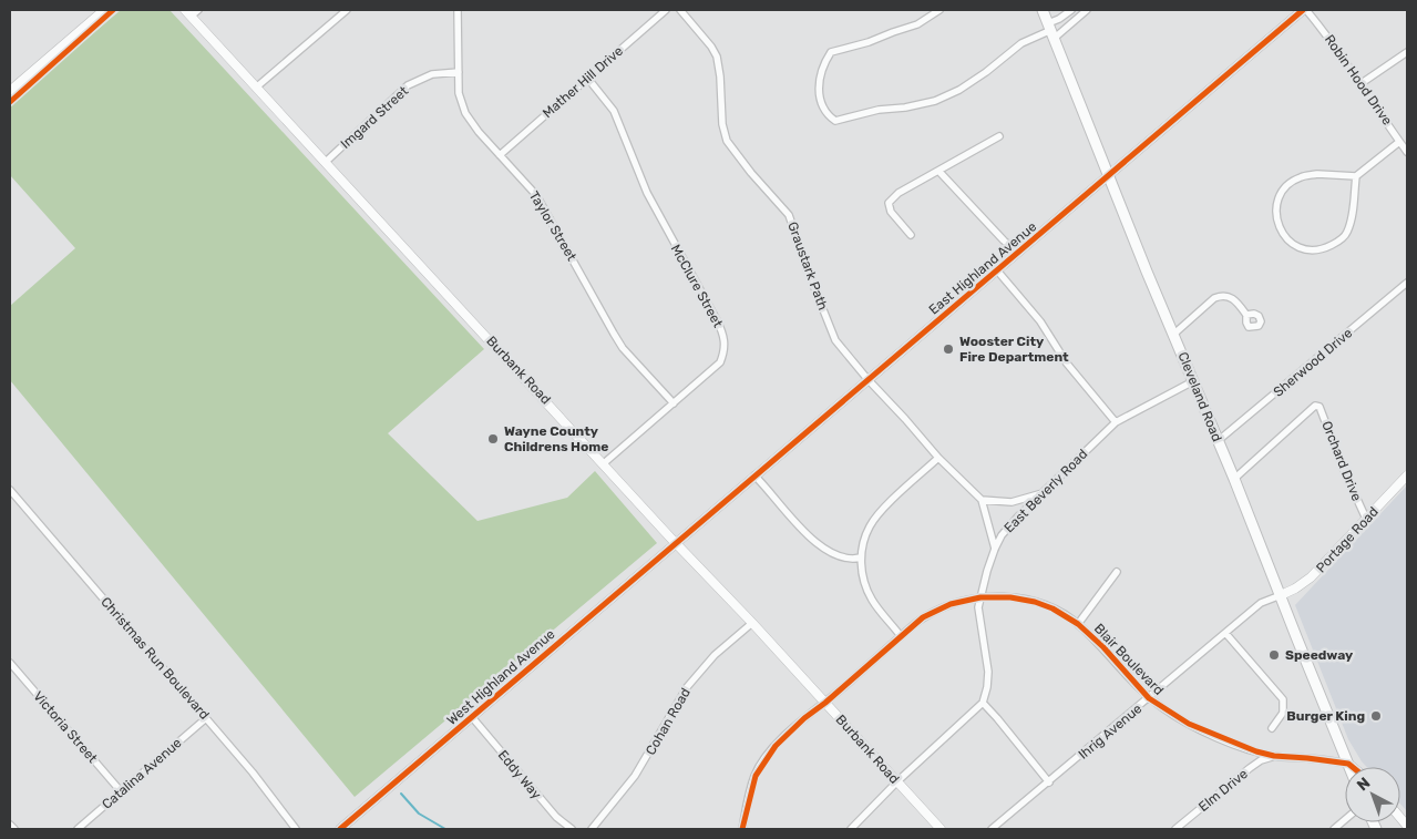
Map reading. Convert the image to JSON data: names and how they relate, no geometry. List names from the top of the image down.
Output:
{
  "streets": {
    "main road": ["Cleveland Road"],
    "street": [
      "Robin Hood Drive",
      "Mather Hill Drive",
      "Imgard Street",
      "Taylor Street",
      "Graustark Path",
      "East Highland Avenue",
      "McClure Street",
      "Sherwood Drive",
      "Burbank Road",
      "Orchard Drive",
      "East Beverly Road",
      "Portage Road",
      "Christmas Run Boulevard",
      "Blair Boulevard",
      "West Highland Avenue",
      "Cohan Road",
      "Victoria Street",
      "Ihrig Avenue",
      "Catalina Avenue",
      "Eddy Way",
      "Elm Drive"
    ]
  },
  "crossings": [
    ["Robin Hood Drive", "East Highland Avenue"],
    ["Mather Hill Drive", "Taylor Street"],
    ["Mather Hill Drive", "McClure Street"],
    ["Imgard Street", "Taylor Street"],
    ["Imgard Street", "Burbank Road"],
    ["Taylor Street", "McClure Street"],
    ["Graustark Path", "East Highland Avenue"],
    ["East Highland Avenue", "Burbank Road"],
    ["East Highland Avenue", "Cleveland Road"],
    ["East Highland Avenue", "West Highland Avenue"],
    ["McClure Street", "Burbank Road"],
    ["Sherwood Drive", "Cleveland Road"],
    ["Burbank Road", "Blair Boulevard"],
    ["Burbank Road", "West Highland Avenue"],
    ["Burbank Road", "Cohan Road"],
    ["Cleveland Road", "Orchard Drive"],
    ["Cleveland Road", "East Beverly Road"],
    ["Cleveland Road", "Portage Road"],
    ["Cleveland Road", "Blair Boulevard"],
    ["Cleveland Road", "Ihrig Avenue"],
    ["Orchard Drive", "Portage Road"],
    ["East Beverly Road", "Blair Boulevard"],
    ["Portage Road", "Ihrig Avenue"],
    ["Christmas Run Boulevard", "Catalina Avenue"],
    ["Blair Boulevard", "Ihrig Avenue"],
    ["Blair Boulevard", "Elm Drive"],
    ["West Highland Avenue", "Eddy Way"],
    ["Victoria Street", "Catalina Avenue"]
  ],
  "places": [
    "Wooster City Fire Department",
    "Wayne County Childrens Home",
    "Speedway",
    "Burger King"
  ],
  "north": "top left"
}
